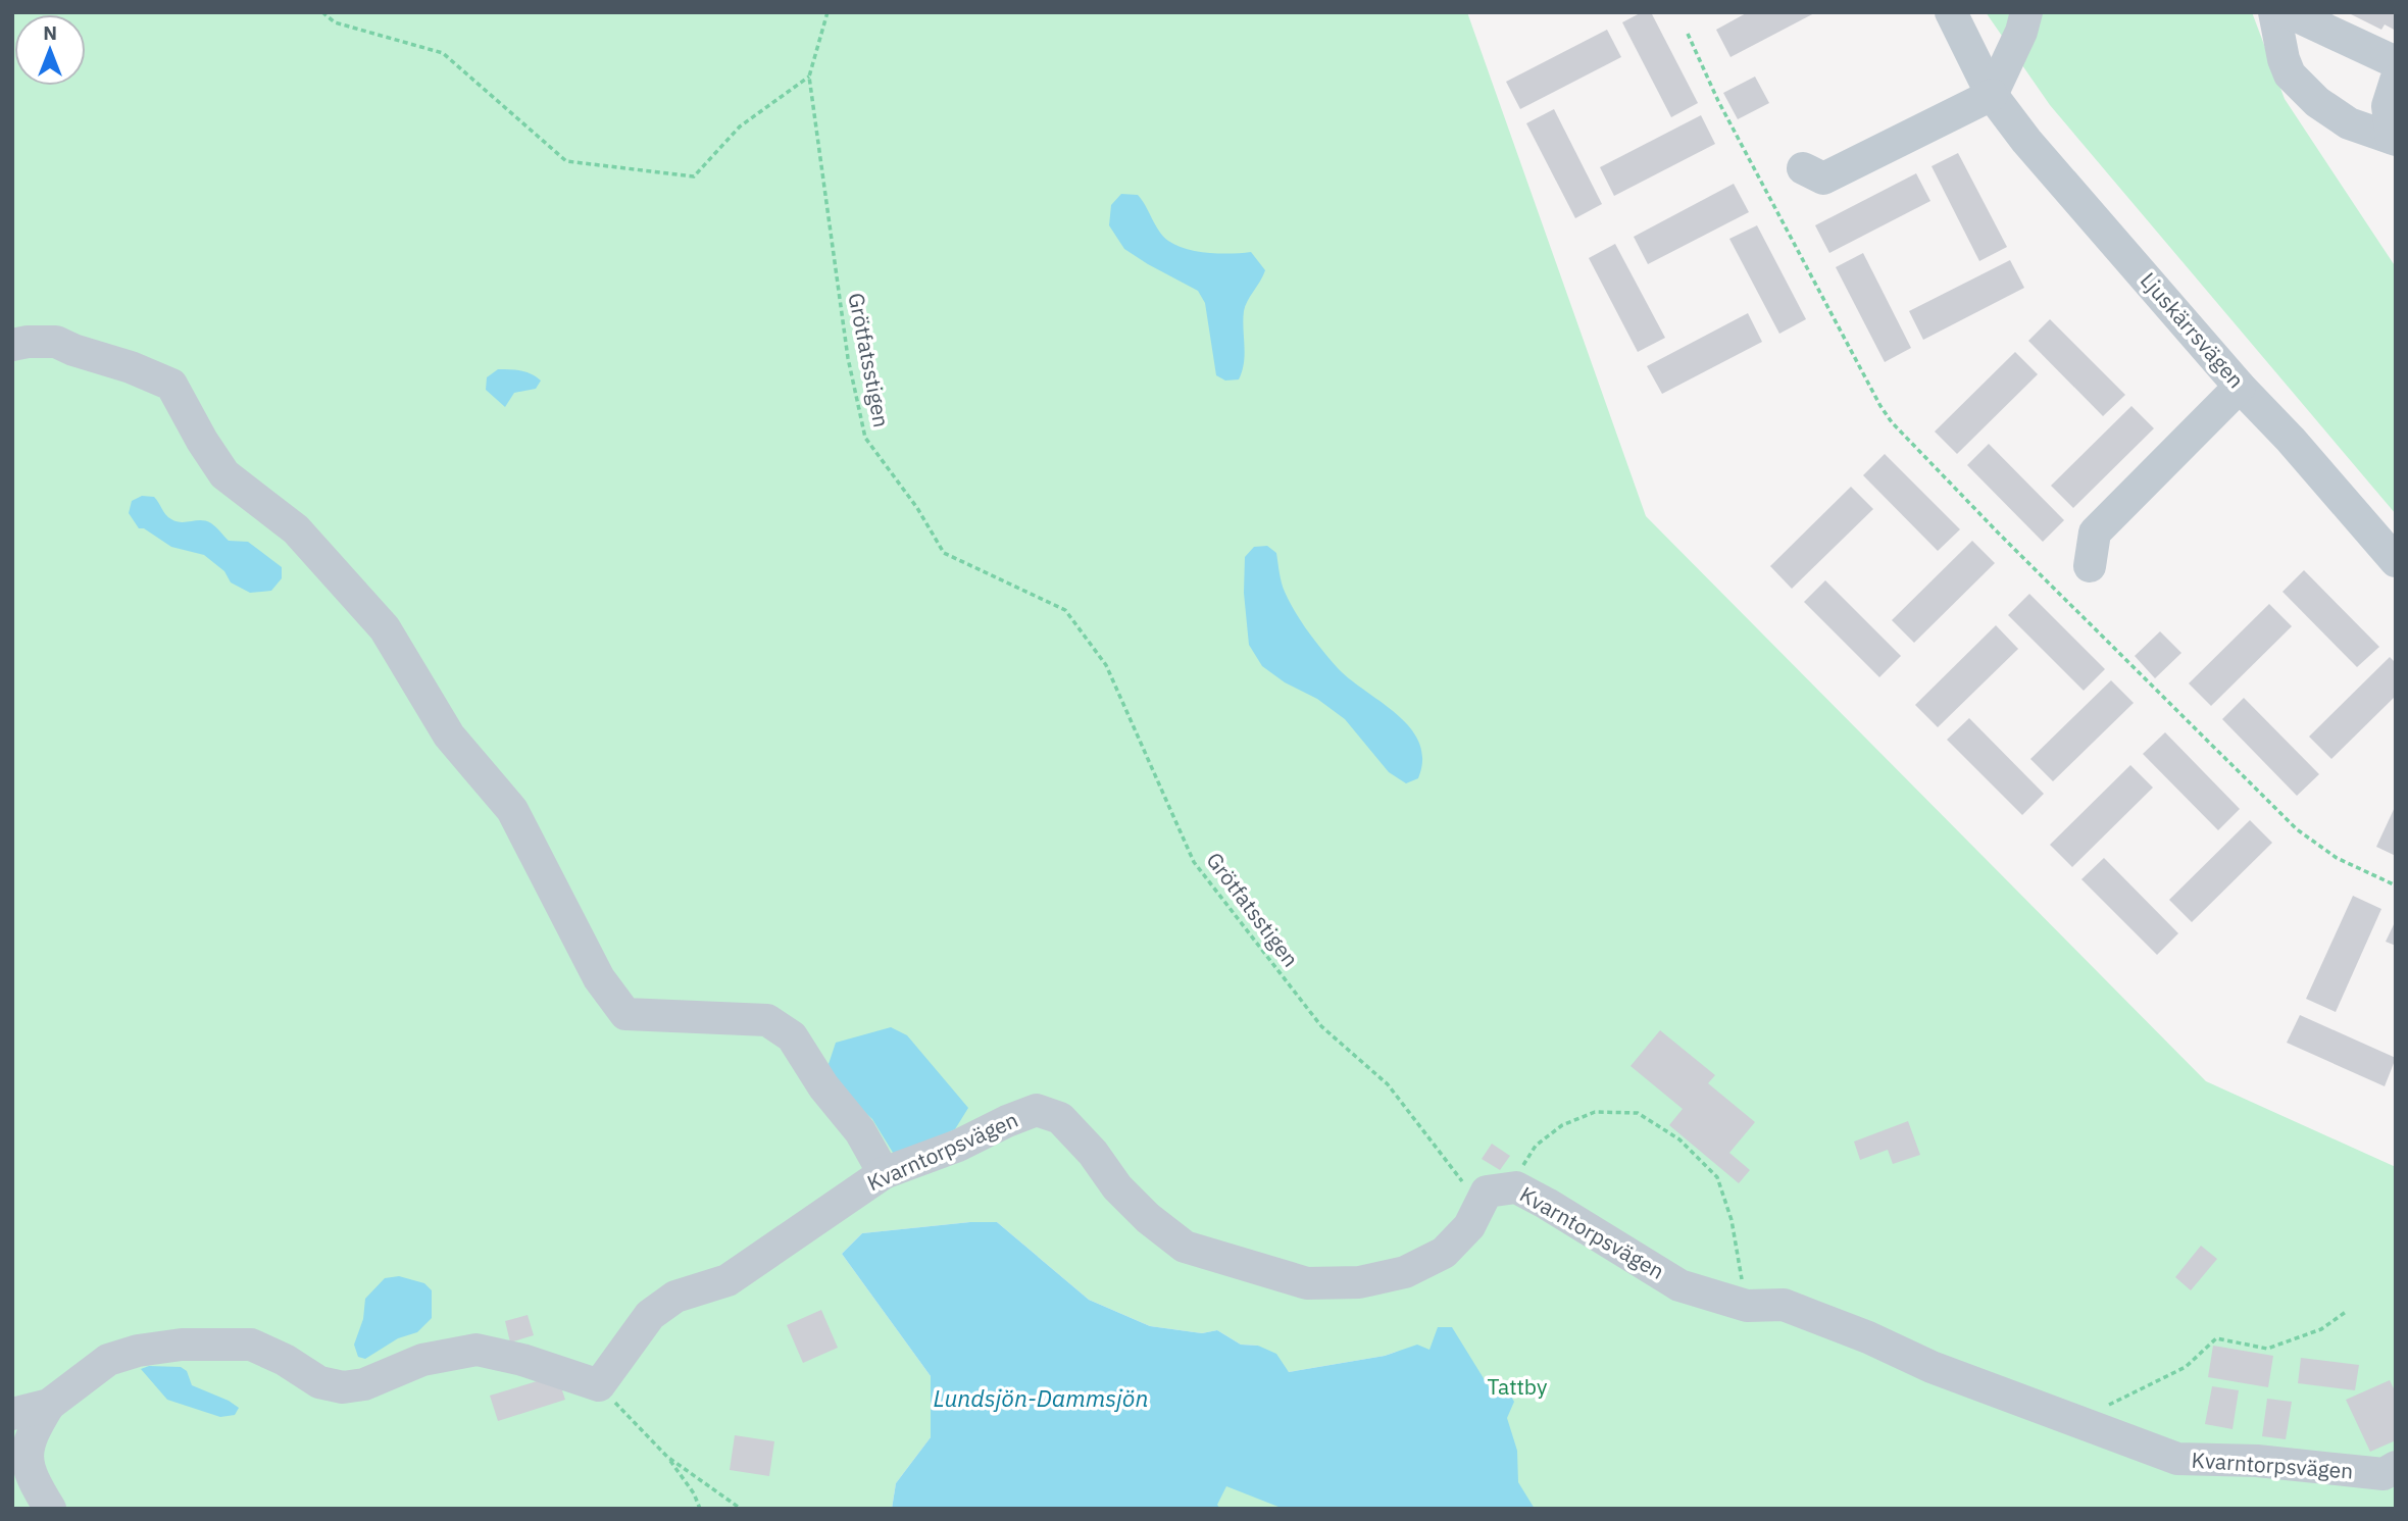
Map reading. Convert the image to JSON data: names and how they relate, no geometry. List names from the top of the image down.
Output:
{
  "streets": {
    "street": ["Ljuskärrsvägen", "Kvarntorpsvägen"],
    "path": ["Grötfatsstigen"]
  },
  "crossings": [
    ["Grötfatsstigen", "Kvarntorpsvägen"]
  ],
  "water": ["Lundsjön-Dammsjön"],
  "parks": ["Tattby"],
  "north": "top"
}
